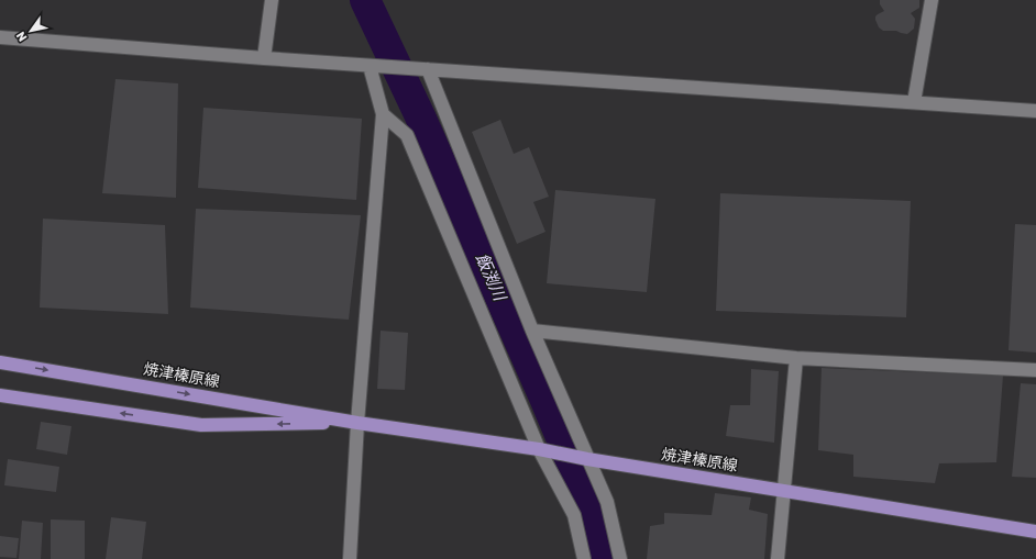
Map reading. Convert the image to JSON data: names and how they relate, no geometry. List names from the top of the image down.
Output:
{
  "streets": {
    "main road": ["焼津榛原線"]
  },
  "water": ["飯渕川"],
  "north": "bottom left"
}
